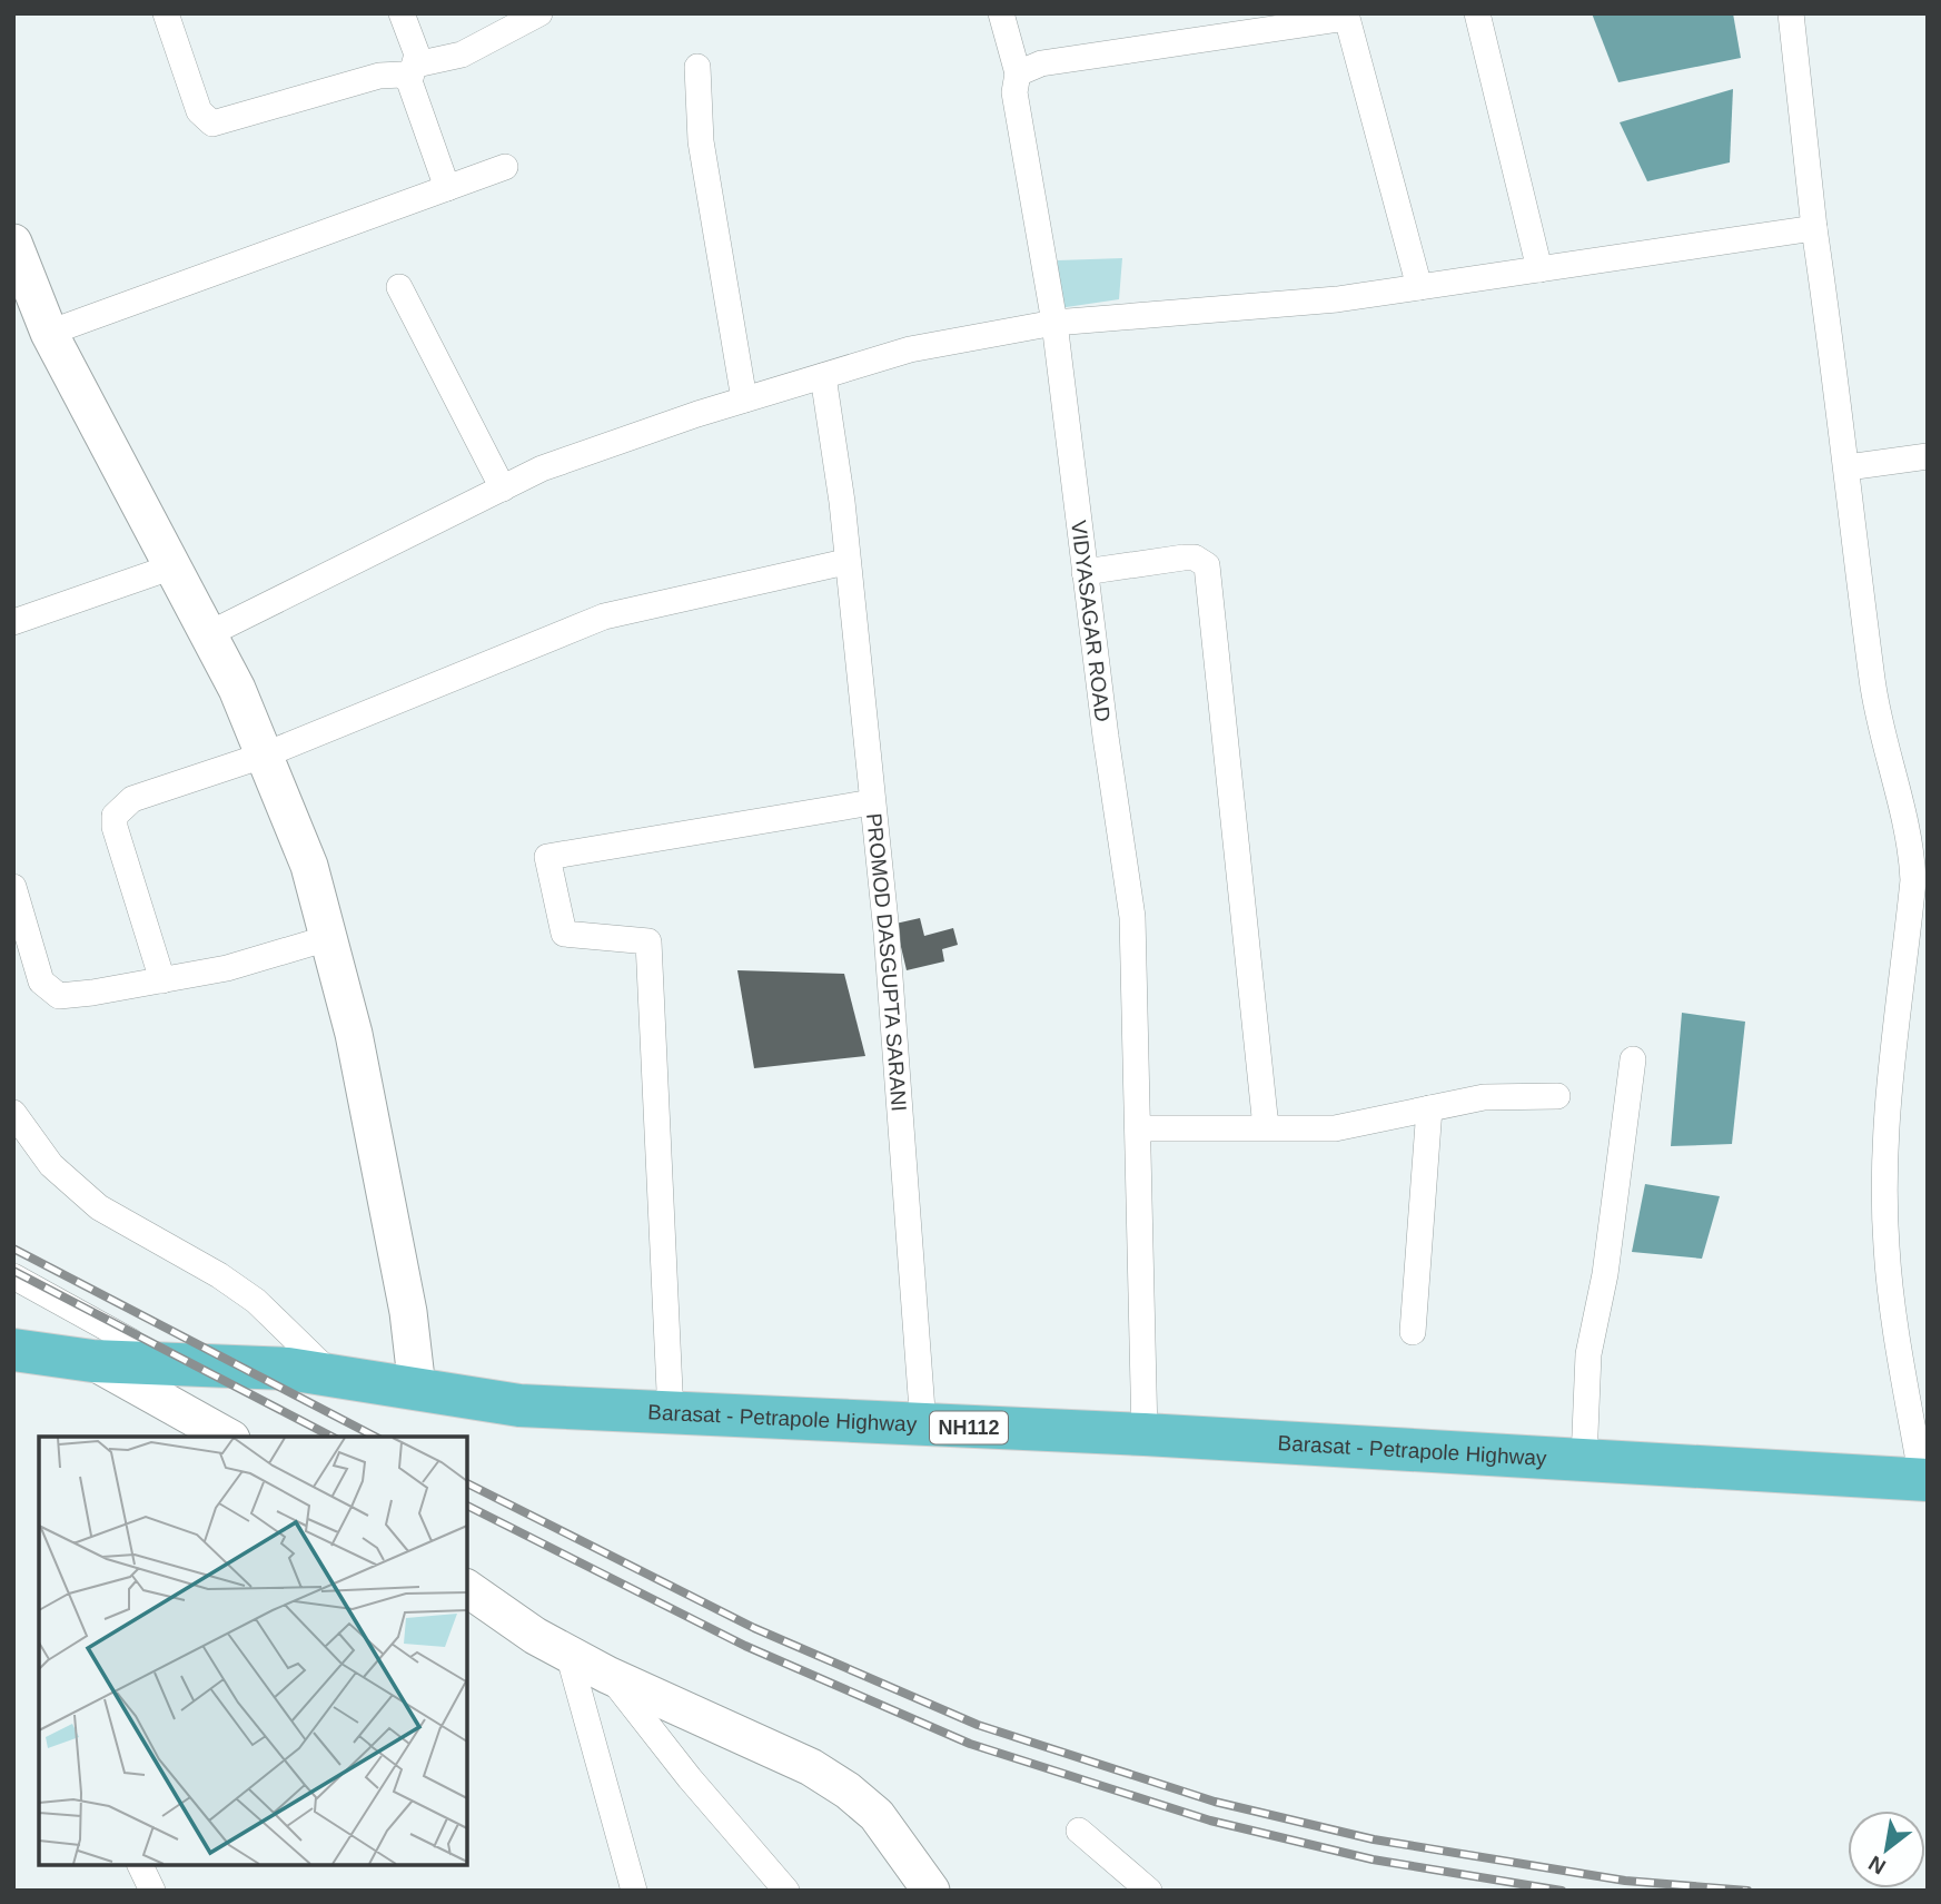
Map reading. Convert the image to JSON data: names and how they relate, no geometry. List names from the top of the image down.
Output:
{
  "streets": {
    "highway": ["Barasat - Petrapole Highway", "NH112"],
    "street": ["VIDYASAGAR ROAD", "PROMOD DASGUPTA SARANI"]
  },
  "crossings": [
    ["VIDYASAGAR ROAD", "Barasat - Petrapole Highway"],
    ["PROMOD DASGUPTA SARANI", "Barasat - Petrapole Highway"]
  ],
  "north": "bottom left"
}
